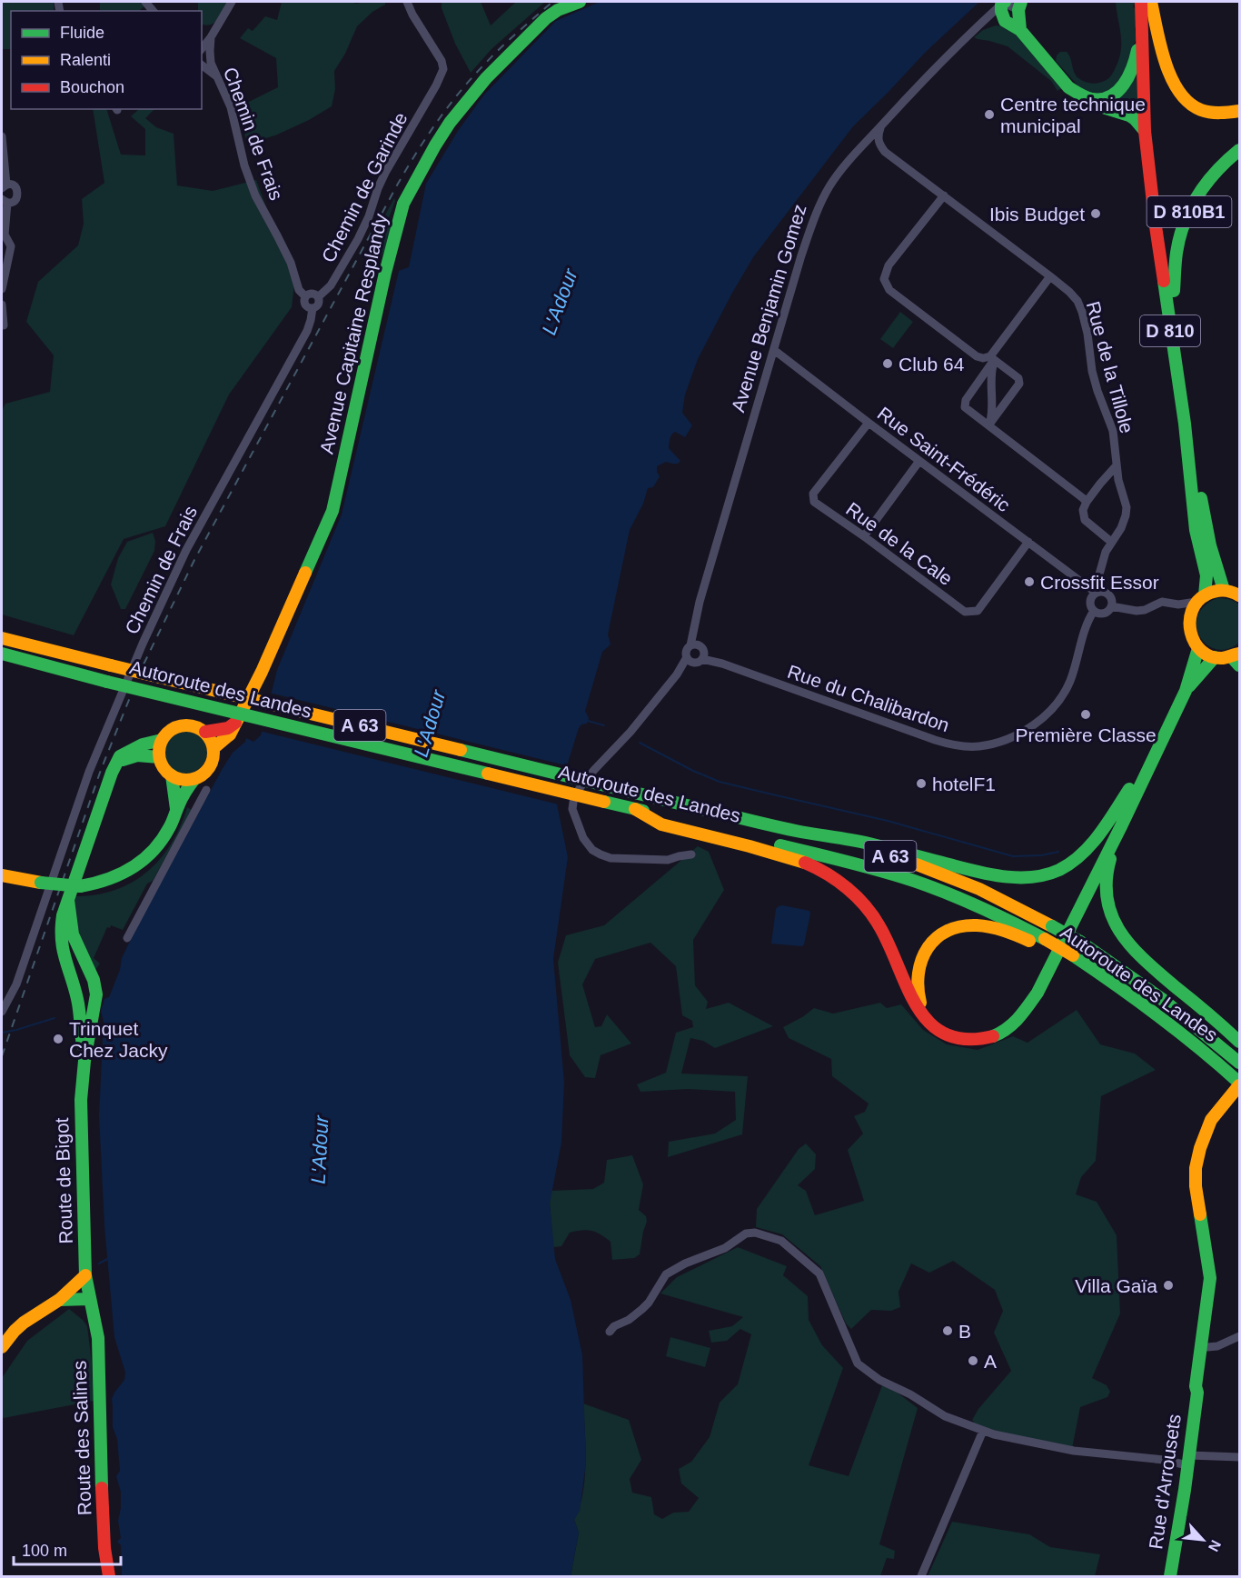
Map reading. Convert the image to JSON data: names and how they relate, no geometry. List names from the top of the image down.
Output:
{
  "streets": {
    "main road": [
      "D 810B1",
      "D 810",
      "Avenue Capitaine Resplandy",
      "Autoroute des Landes",
      "A 63",
      "Route de Bigot",
      "Route des Salines",
      "Rue d'Arrousets"
    ],
    "street": [
      "Chemin de Frais",
      "Chemin de Garinde",
      "Avenue Benjamin Gomez",
      "Rue de la Tillole",
      "Rue Saint-Frédéric",
      "Rue de la Cale",
      "Rue du Chalibardon"
    ]
  },
  "crossings": [
    ["Chemin de Frais", "Chemin de Garinde"],
    ["D 810B1", "D 810"],
    ["Avenue Benjamin Gomez", "Rue de la Tillole"],
    ["Avenue Benjamin Gomez", "Rue Saint-Frédéric"],
    ["Avenue Benjamin Gomez", "Rue du Chalibardon"],
    ["Rue de la Tillole", "Rue Saint-Frédéric"],
    ["Rue de la Tillole", "Rue du Chalibardon"],
    ["Rue Saint-Frédéric", "Rue de la Cale"],
    ["Rue Saint-Frédéric", "Rue du Chalibardon"],
    ["Autoroute des Landes", "Rue d'Arrousets"],
    ["Route de Bigot", "Route des Salines"]
  ],
  "water": ["L'Adour"],
  "places": [
    "Centre technique municipal",
    "Ibis Budget",
    "Club 64",
    "Crossfit Essor",
    "Première Classe",
    "hotelF1",
    "Trinquet Chez Jacky",
    "Villa Gaïa",
    "B",
    "A"
  ],
  "legend": ["Fluide", "Ralenti", "Bouchon"],
  "scale_bar": "100 m",
  "north": "bottom right"
}
